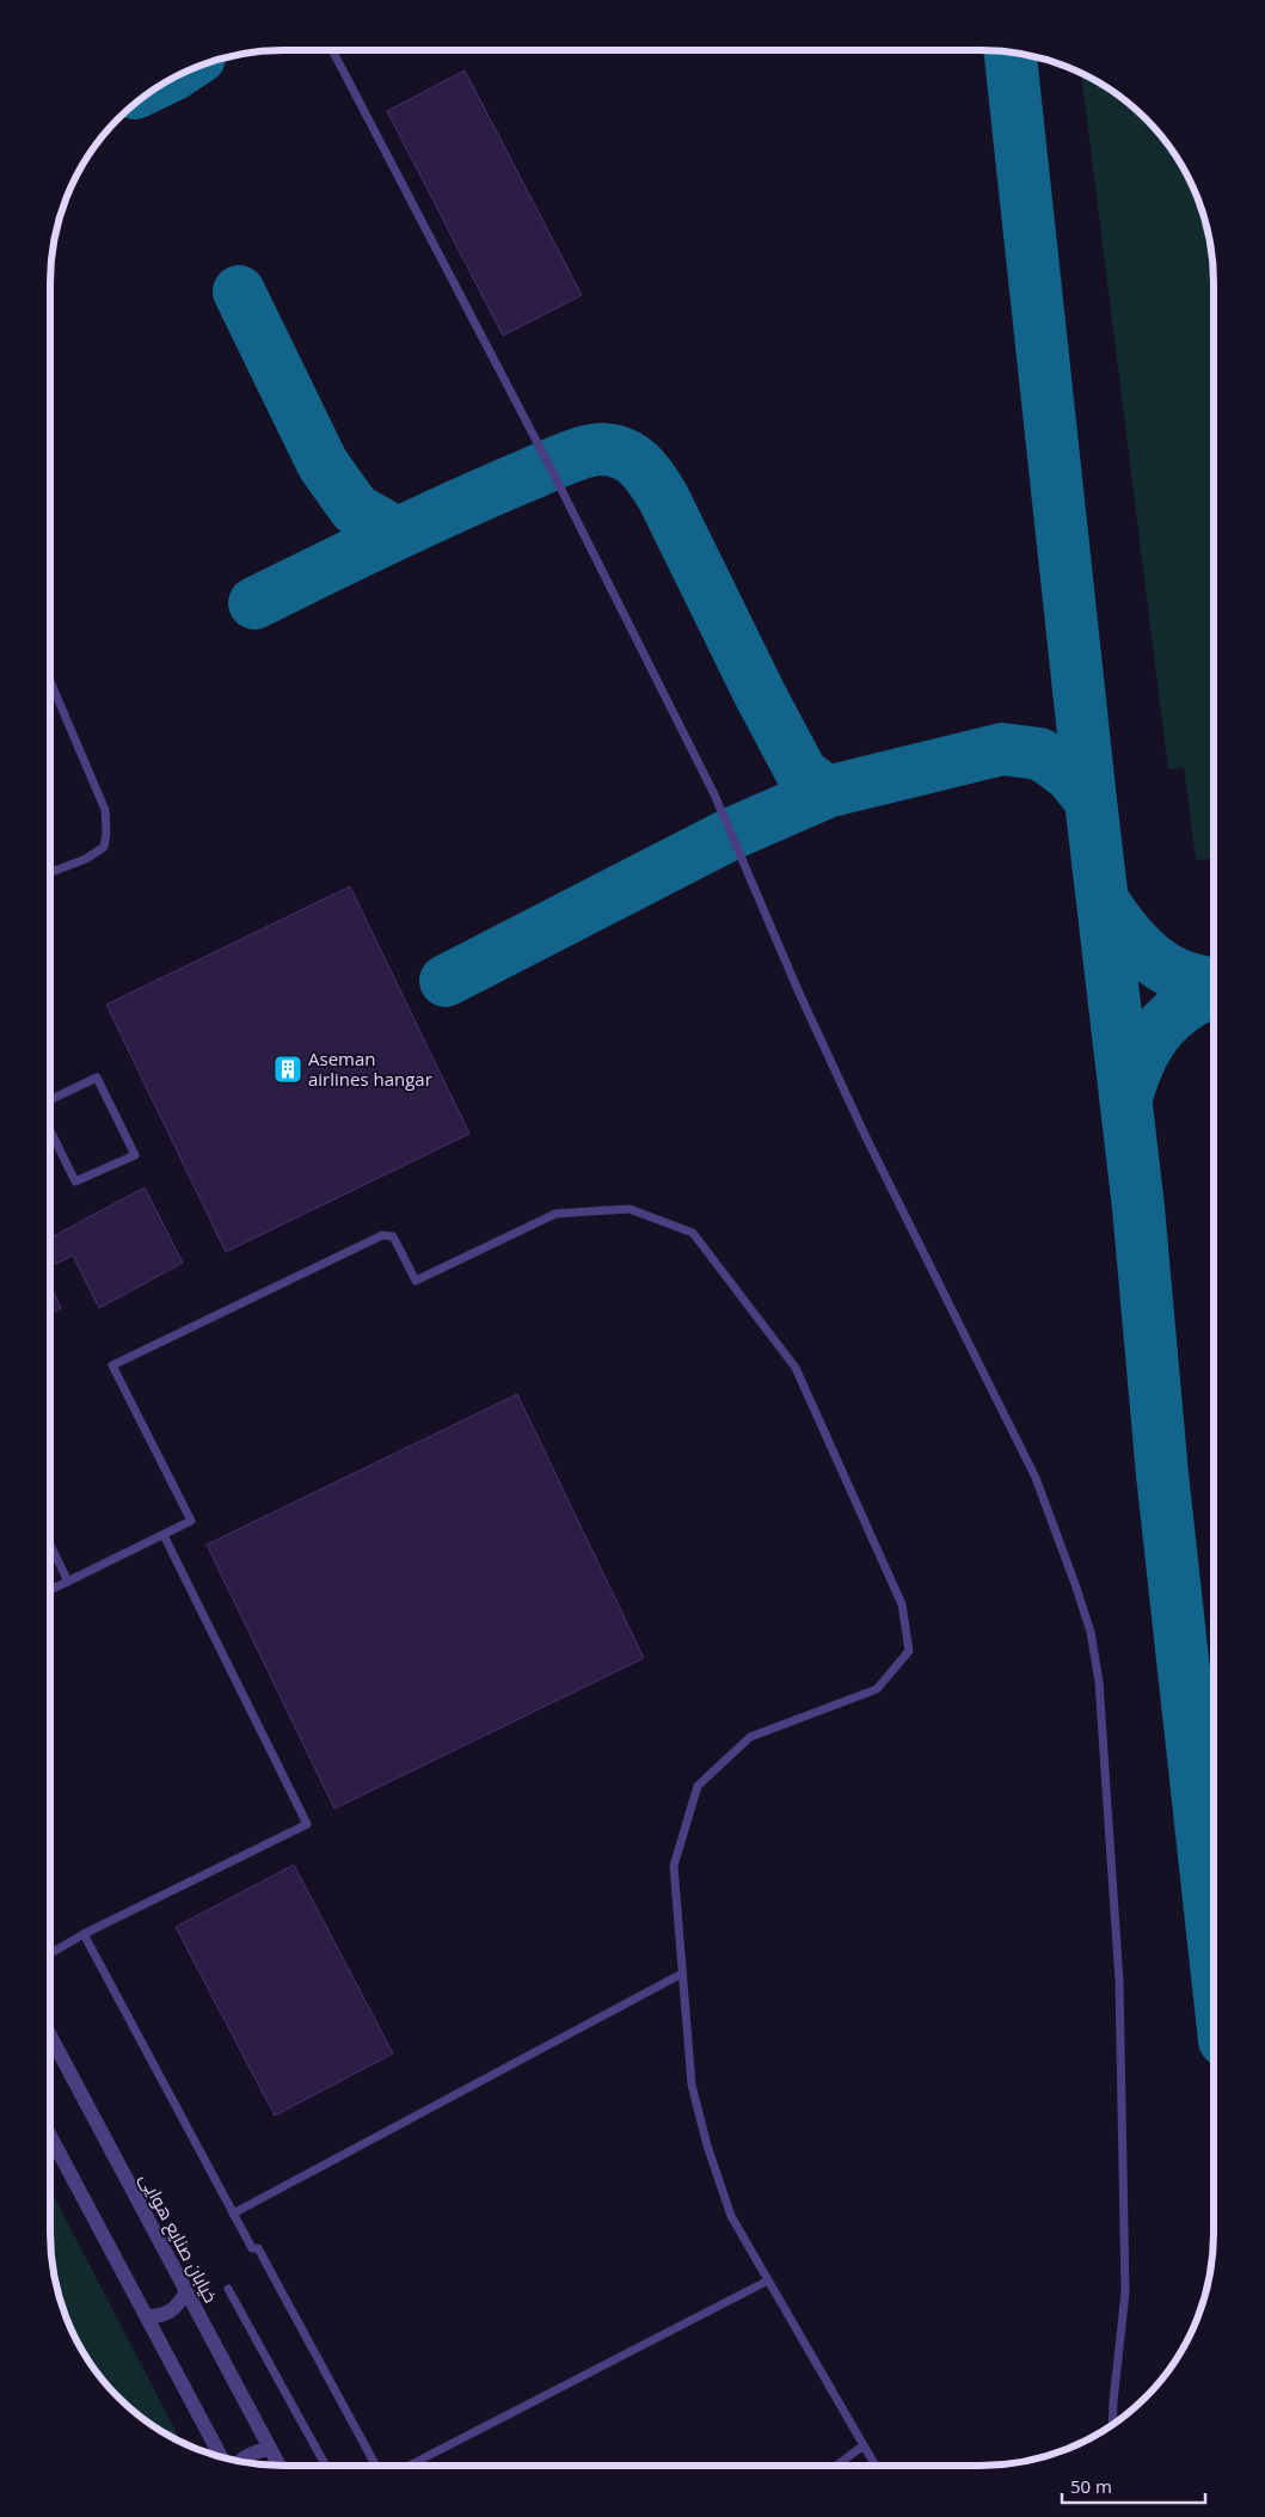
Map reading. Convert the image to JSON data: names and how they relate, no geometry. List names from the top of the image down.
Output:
{
  "streets": {
    "street": ["خیابان صنایع هوایی"]
  },
  "places": {
    "building": ["Aseman airlines hangar"]
  },
  "scale_bar": "50 m"
}
